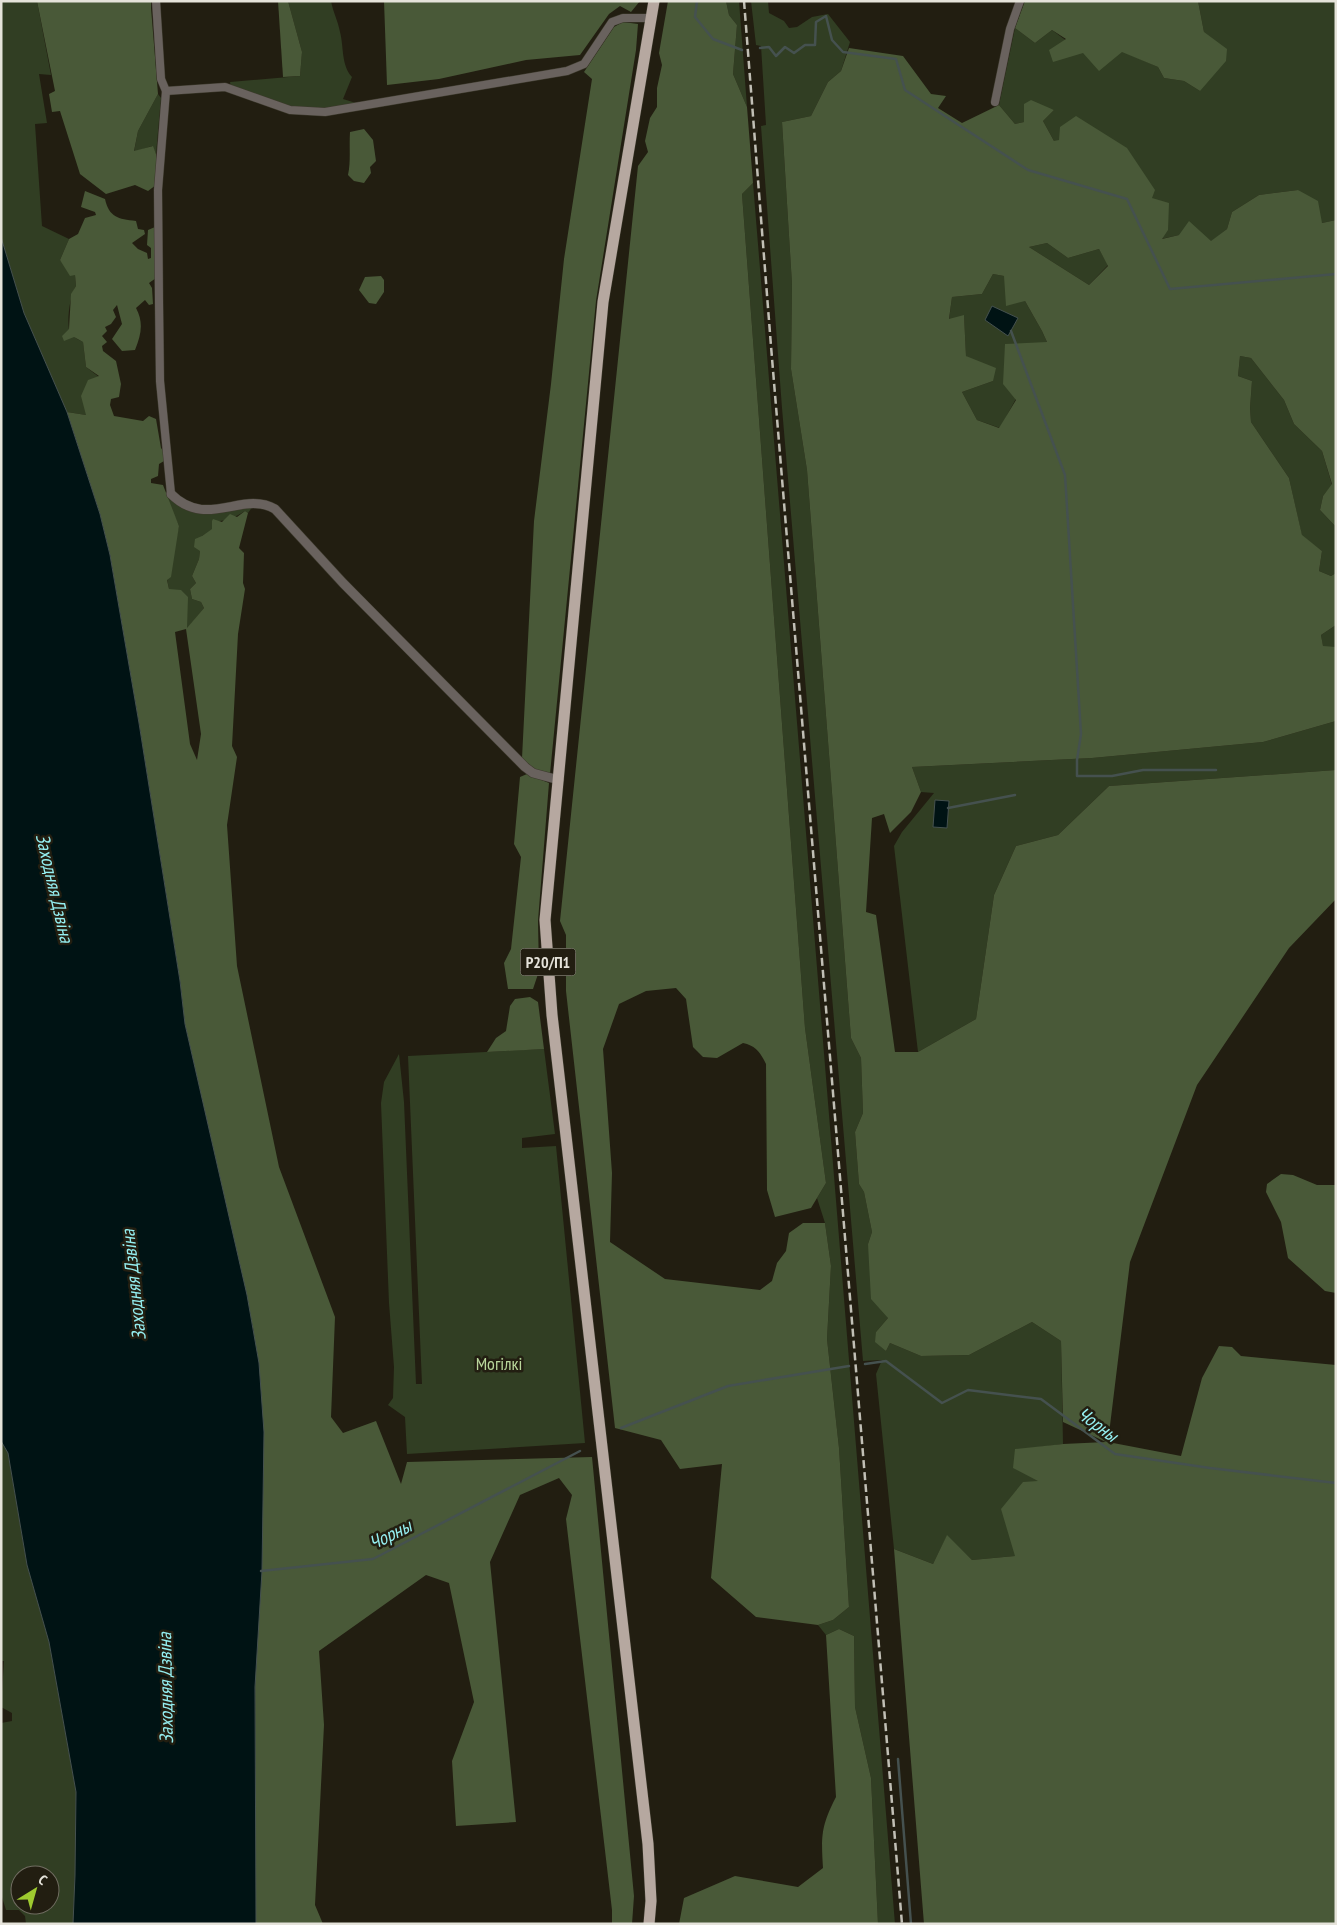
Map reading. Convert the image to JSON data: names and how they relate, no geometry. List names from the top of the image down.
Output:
{
  "streets": {
    "main road": ["Р20/П1"]
  },
  "water": ["Заходняя Дзвіна", "Чорны"],
  "parks": ["Могілкі"],
  "north": "top right"
}
